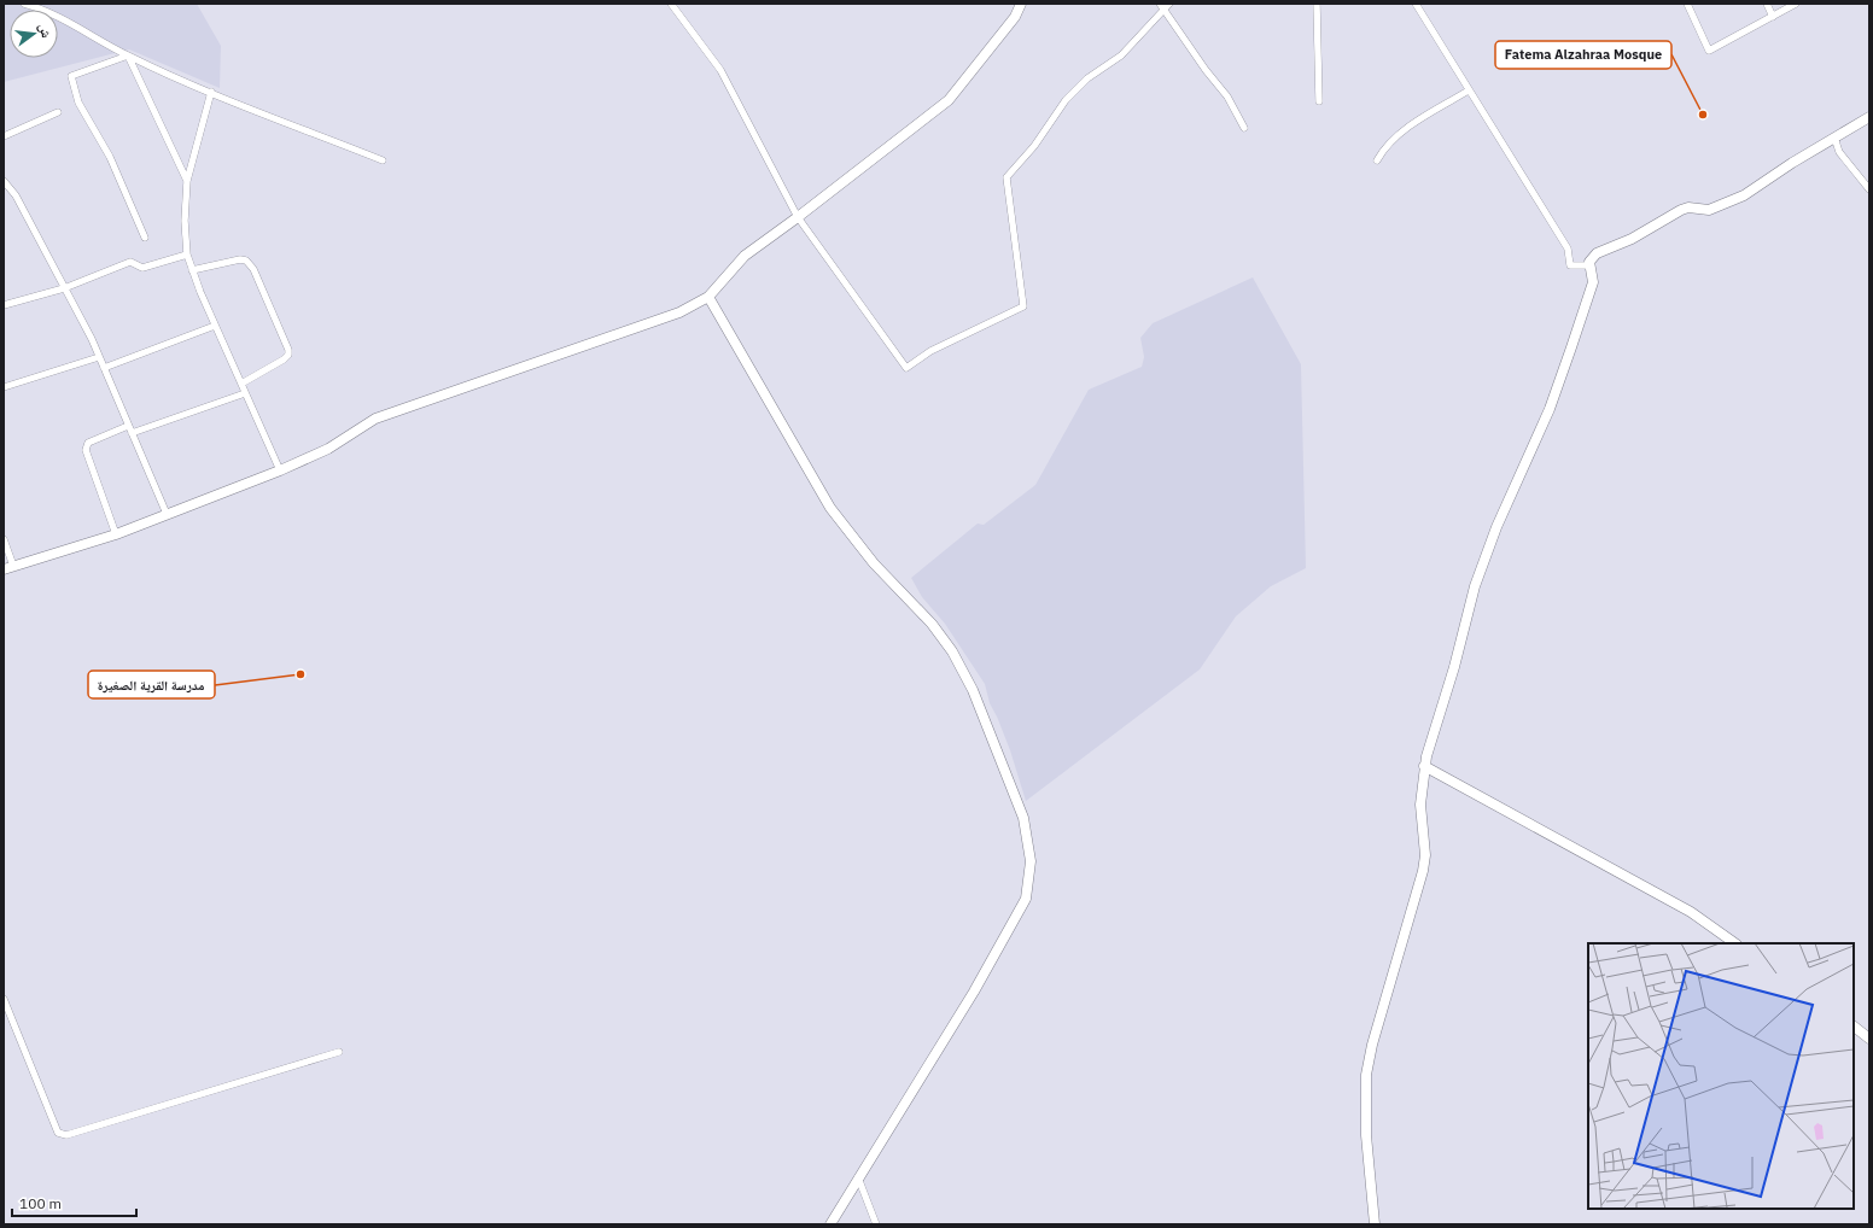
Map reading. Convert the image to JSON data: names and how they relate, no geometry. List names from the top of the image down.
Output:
{
  "places": ["Fatema Alzahraa Mosque", "مدرسة القرية الصغيرة"],
  "scale_bar": "100 m",
  "north": "right"
}
